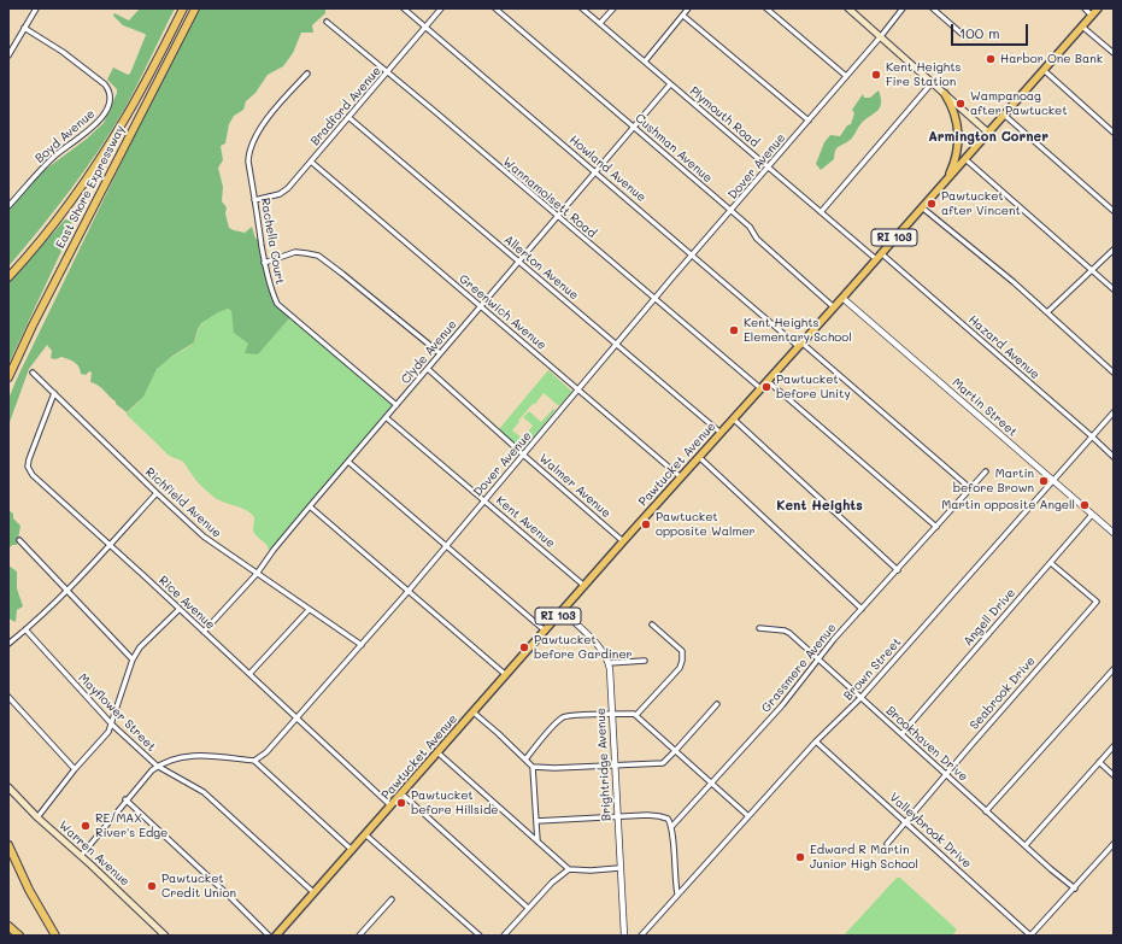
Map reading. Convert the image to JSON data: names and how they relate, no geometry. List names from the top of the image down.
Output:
{
  "streets": {
    "highway": ["East Shore Expressway"],
    "main road": ["RI 103", "Pawtucket Avenue", "Warren Avenue"],
    "street": [
      "Bradford Avenue",
      "Plymouth Road",
      "Boyd Avenue",
      "Cushman Avenue",
      "Dover Avenue",
      "Howland Avenue",
      "Wannamoisett Road",
      "Rachella Court",
      "Allerton Avenue",
      "Greenwich Avenue",
      "Hazard Avenue",
      "Clyde Avenue",
      "Martin Street",
      "Walmer Avenue",
      "Richfield Avenue",
      "Kent Avenue",
      "Rice Avenue",
      "Angell Drive",
      "Grassmere Avenue",
      "Brown Street",
      "Seabrook Drive",
      "Mayflower Street",
      "Brookhaven Drive",
      "Brightridge Avenue",
      "Valleybrook Drive"
    ]
  },
  "crossings": [
    ["Bradford Avenue", "Howland Avenue"],
    ["Bradford Avenue", "Wannamoisett Road"],
    ["Bradford Avenue", "Rachella Court"],
    ["Bradford Avenue", "Allerton Avenue"],
    ["Bradford Avenue", "Greenwich Avenue"],
    ["Plymouth Road", "Dover Avenue"],
    ["Plymouth Road", "Hazard Avenue"],
    ["Plymouth Road", "Clyde Avenue"],
    ["Plymouth Road", "Pawtucket Avenue"],
    ["Cushman Avenue", "Dover Avenue"],
    ["Cushman Avenue", "Clyde Avenue"],
    ["Cushman Avenue", "Pawtucket Avenue"],
    ["Dover Avenue", "Howland Avenue"],
    ["Dover Avenue", "Wannamoisett Road"],
    ["Dover Avenue", "Allerton Avenue"],
    ["Dover Avenue", "Greenwich Avenue"],
    ["Dover Avenue", "Walmer Avenue"],
    ["Dover Avenue", "Richfield Avenue"],
    ["Dover Avenue", "Kent Avenue"],
    ["Dover Avenue", "Rice Avenue"],
    ["Howland Avenue", "Clyde Avenue"],
    ["Howland Avenue", "Pawtucket Avenue"],
    ["Howland Avenue", "Grassmere Avenue"],
    ["Wannamoisett Road", "Clyde Avenue"],
    ["Wannamoisett Road", "Pawtucket Avenue"],
    ["Rachella Court", "Clyde Avenue"],
    ["Allerton Avenue", "Clyde Avenue"],
    ["Allerton Avenue", "Pawtucket Avenue"],
    ["Greenwich Avenue", "Clyde Avenue"],
    ["Greenwich Avenue", "Pawtucket Avenue"],
    ["Hazard Avenue", "Pawtucket Avenue"],
    ["Hazard Avenue", "Brown Street"],
    ["Clyde Avenue", "Walmer Avenue"],
    ["Clyde Avenue", "Richfield Avenue"],
    ["Clyde Avenue", "Kent Avenue"],
    ["Clyde Avenue", "Rice Avenue"],
    ["Martin Street", "Pawtucket Avenue"],
    ["Martin Street", "Angell Drive"],
    ["Martin Street", "Brown Street"],
    ["Pawtucket Avenue", "Walmer Avenue"],
    ["Pawtucket Avenue", "Kent Avenue"],
    ["Pawtucket Avenue", "Rice Avenue"],
    ["Pawtucket Avenue", "Mayflower Street"],
    ["Richfield Avenue", "Rice Avenue"],
    ["Angell Drive", "Seabrook Drive"],
    ["Angell Drive", "Brookhaven Drive"],
    ["Grassmere Avenue", "Brookhaven Drive"],
    ["Brown Street", "Brookhaven Drive"],
    ["Brown Street", "Valleybrook Drive"],
    ["Seabrook Drive", "Brookhaven Drive"],
    ["Seabrook Drive", "Valleybrook Drive"]
  ],
  "districts": ["Armington Corner", "Kent Heights"],
  "places": [
    "Harbor One Bank",
    "Kent Heights Fire Station",
    "Wampanoag after Pawtucket",
    "Pawtucket after Vincent",
    "Kent Heights Elementary School",
    "Pawtucket before Unity",
    "Martin before Brown",
    "Martin opposite Angell",
    "Pawtucket opposite Walmer",
    "Pawtucket before Gardiner",
    "Pawtucket before Hillside",
    "RE/MAX River's Edge",
    "Edward R Martin Junior High School",
    "Pawtucket Credit Union"
  ],
  "scale_bar": "100 m"
}
